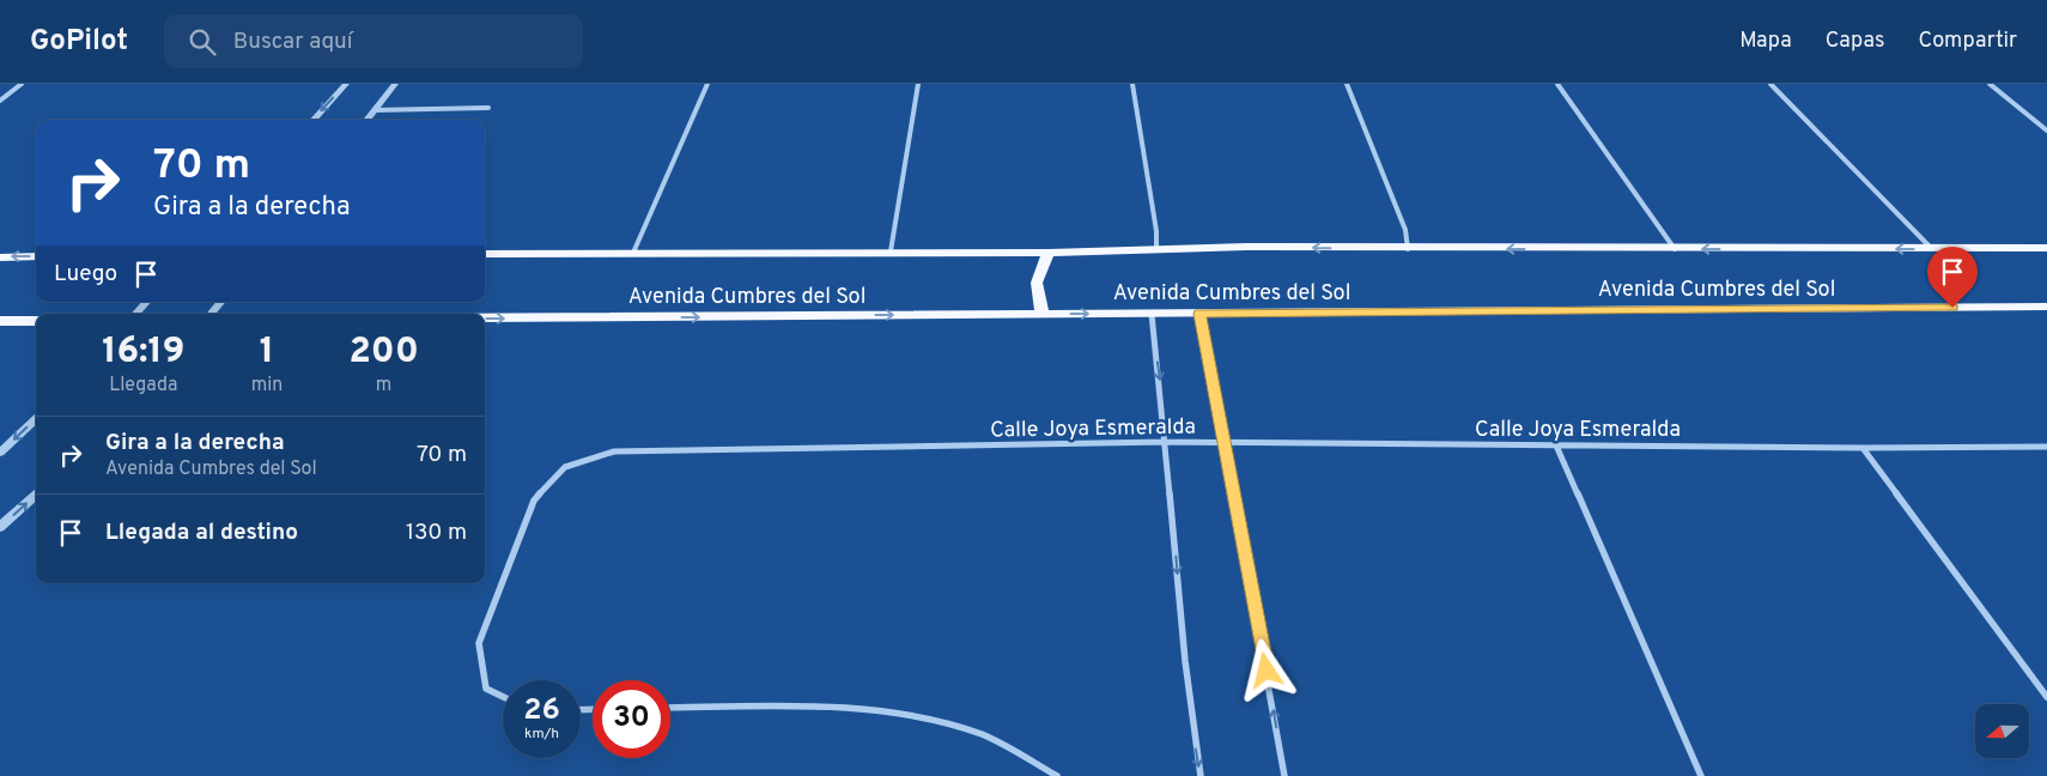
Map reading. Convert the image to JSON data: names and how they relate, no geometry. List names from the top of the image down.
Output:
{
  "streets": {
    "main road": ["Avenida Cumbres del Sol"],
    "street": ["Calle Joya Esmeralda"]
  },
  "north": "left",
  "page": {
    "header": "GoPilot",
    "search": "Buscar aquí",
    "nav": ["Mapa", "Capas", "Compartir"],
    "turn": ["70 m", "Gira a la derecha"],
    "then": "Luego",
    "eta": [
      "16:19",
      "Llegada",
      "1",
      "min",
      "200",
      "m"
    ],
    "list": [
      {
        "name": "Gira a la derecha",
        "note": "Avenida Cumbres del Sol",
        "value": "70 m"
      },
      {
        "name": "Llegada al destino",
        "value": "130 m"
      }
    ],
    "speed": "26 km/h",
    "limit": "30"
  }
}
